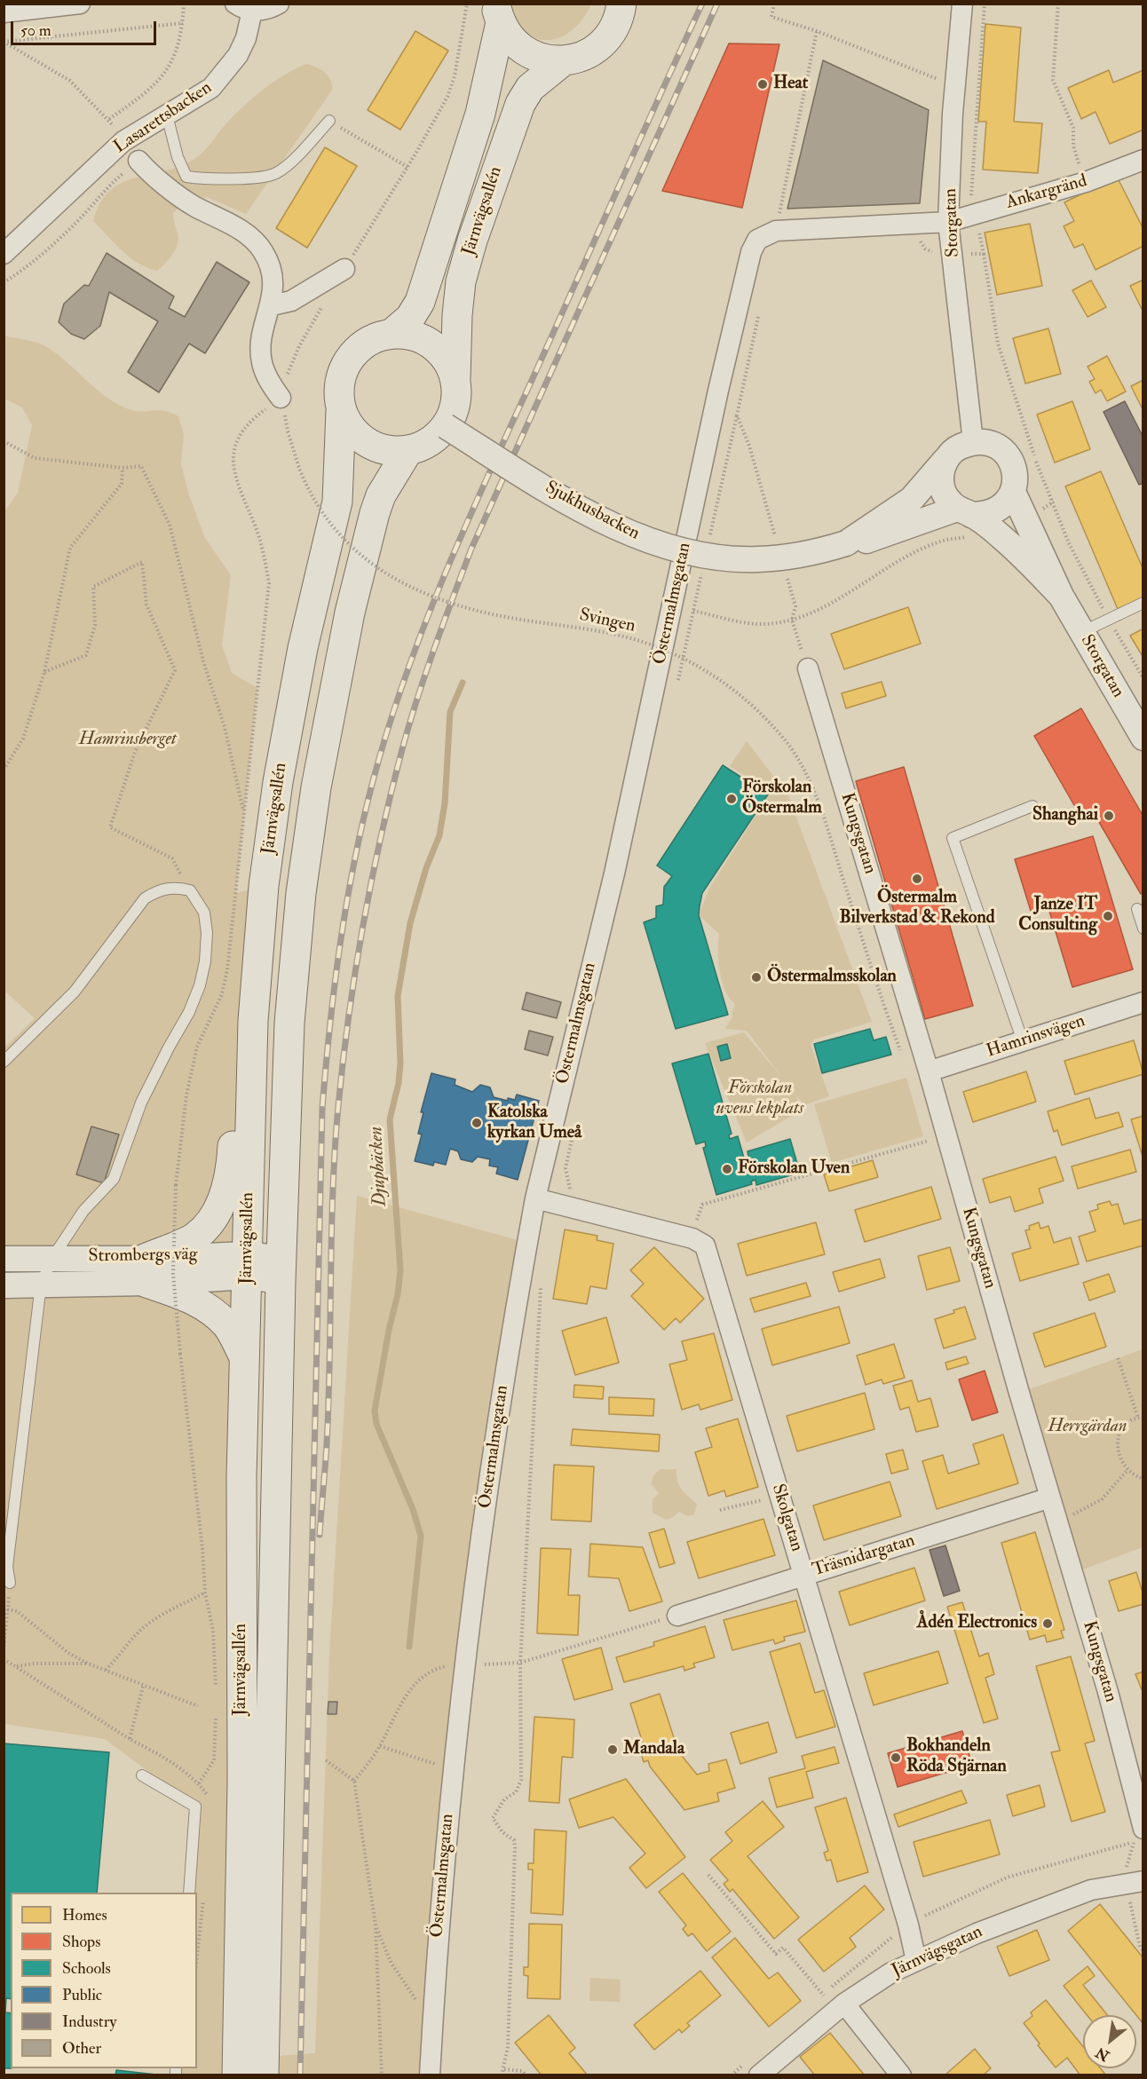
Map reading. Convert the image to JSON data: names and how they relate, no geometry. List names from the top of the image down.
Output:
{
  "streets": {
    "main road": ["Järnvägsallén"],
    "street": [
      "Lasarettsbacken",
      "Ankargränd",
      "Storgatan",
      "Sjukhusbacken",
      "Östermalmsgatan",
      "Kungsgatan",
      "Hamrinsvägen",
      "Strombergs väg",
      "Skolgatan",
      "Träsnidargatan",
      "Järnvägsgatan"
    ],
    "path": ["Svingen"]
  },
  "crossings": [
    ["Ankargränd", "Storgatan"],
    ["Järnvägsallén", "Sjukhusbacken"],
    ["Järnvägsallén", "Strombergs väg"],
    ["Storgatan", "Sjukhusbacken"],
    ["Kungsgatan", "Hamrinsvägen"],
    ["Kungsgatan", "Träsnidargatan"],
    ["Skolgatan", "Träsnidargatan"],
    ["Skolgatan", "Järnvägsgatan"]
  ],
  "water": ["Djupbäcken"],
  "parks": ["Hamrinsberget", "Förskolan uvens lekplats", "Herrgärdan"],
  "places": [
    "Heat",
    "Förskolan Östermalm",
    "Shanghai",
    "Östermalm Bilverkstad & Rekond",
    "Janze IT Consulting",
    "Östermalmsskolan",
    "Katolska kyrkan Umeå",
    "Förskolan Uven",
    "Ådén Electronics",
    "Mandala",
    "Bokhandeln Röda Stjärnan"
  ],
  "legend": [
    "Homes",
    "Shops",
    "Schools",
    "Public",
    "Industry",
    "Other"
  ],
  "scale_bar": "50 m",
  "north": "bottom left"
}
